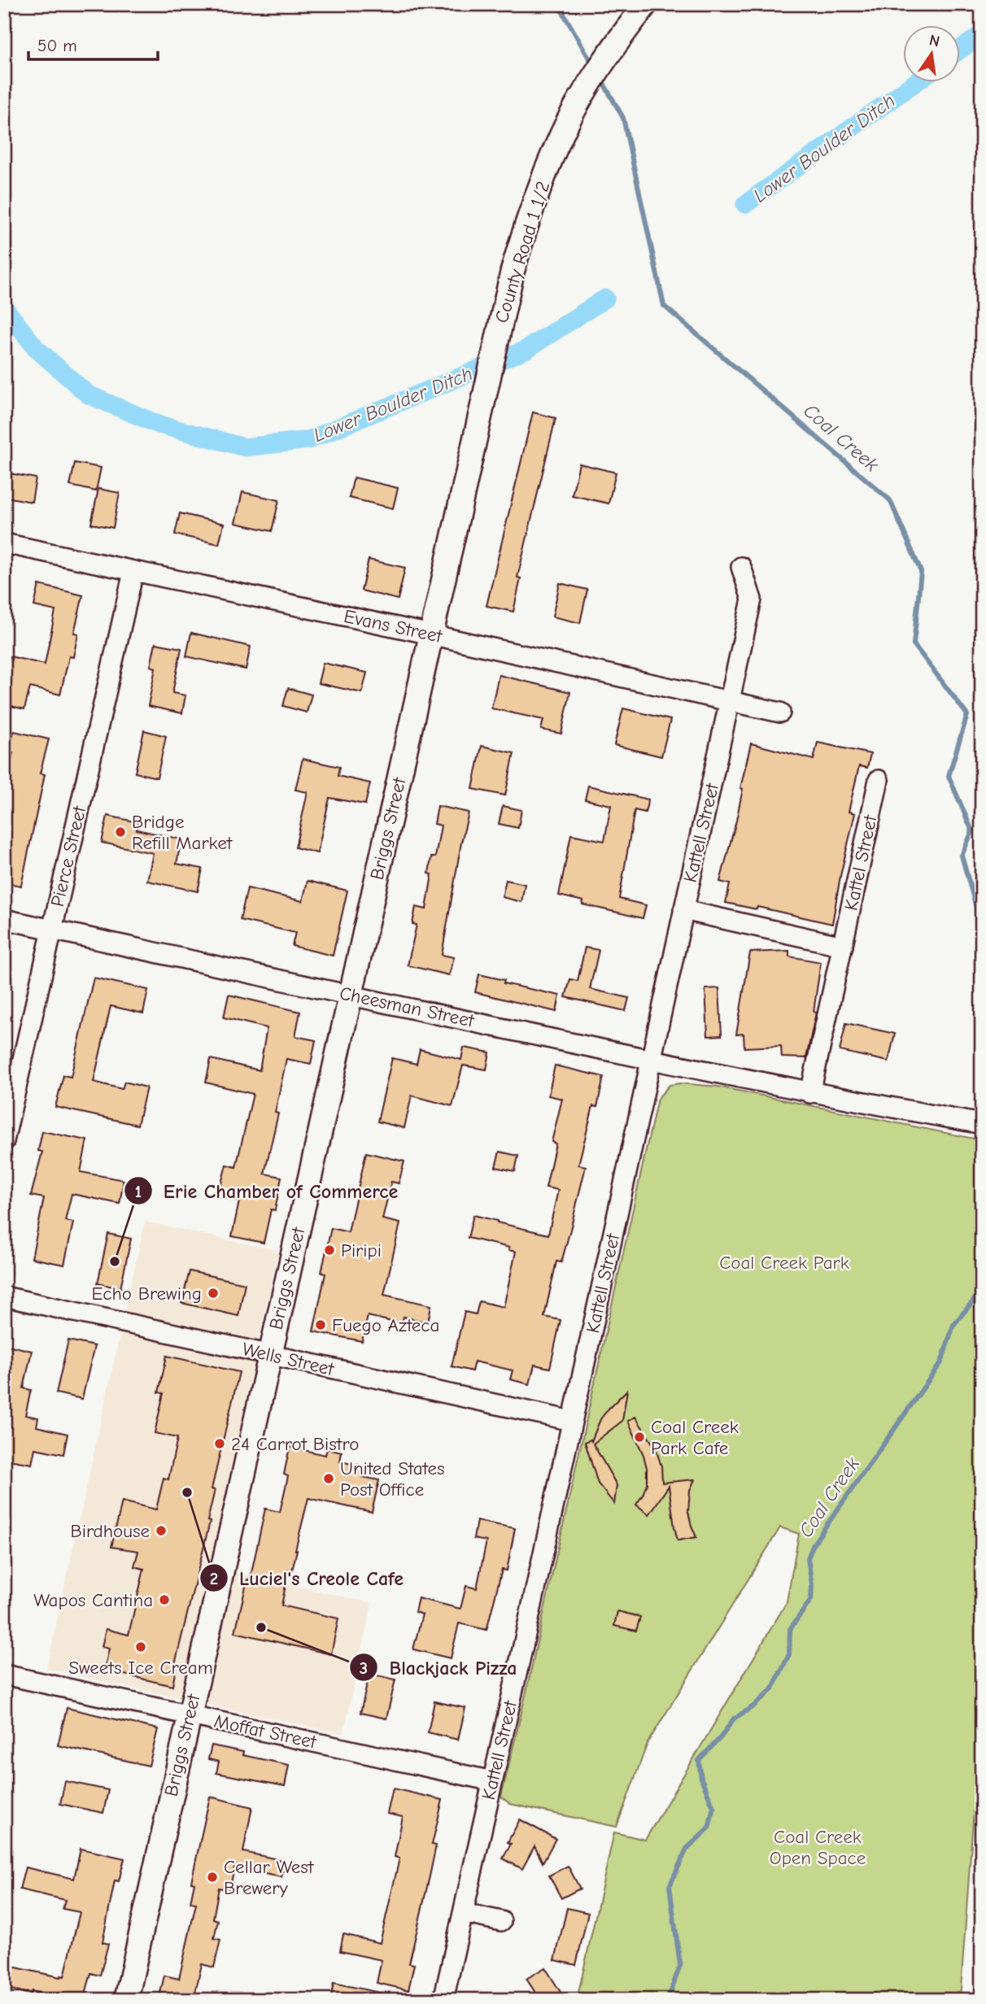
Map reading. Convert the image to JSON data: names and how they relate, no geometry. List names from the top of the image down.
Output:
{
  "streets": {
    "street": [
      "County Road 1 1/2",
      "Evans Street",
      "Briggs Street",
      "Kattell Street",
      "Pierce Street",
      "Kattel Street",
      "Cheesman Street",
      "Wells Street",
      "Moffat Street"
    ]
  },
  "crossings": [
    ["County Road 1 1/2", "Briggs Street"],
    ["Evans Street", "Briggs Street"],
    ["Evans Street", "Kattell Street"],
    ["Evans Street", "Pierce Street"],
    ["Briggs Street", "Cheesman Street"],
    ["Briggs Street", "Wells Street"],
    ["Briggs Street", "Moffat Street"],
    ["Kattell Street", "Cheesman Street"],
    ["Kattell Street", "Wells Street"],
    ["Kattell Street", "Moffat Street"],
    ["Pierce Street", "Cheesman Street"],
    ["Kattel Street", "Cheesman Street"]
  ],
  "water": ["Lower Boulder Ditch", "Coal Creek"],
  "parks": ["Coal Creek Park", "Coal Creek Open Space"],
  "places": [
    "Bridge Refill Market",
    "Piripi",
    "Erie Chamber of Commerce",
    "Echo Brewing",
    "Fuego Azteca",
    "Coal Creek Park Cafe",
    "24 Carrot Bistro",
    "United States Post Office",
    "Luciel's Creole Cafe",
    "Birdhouse",
    "Wapos Cantina",
    "Blackjack Pizza",
    "Sweets Ice Cream",
    "Cellar West Brewery"
  ],
  "scale_bar": "50 m",
  "north": "top"
}
